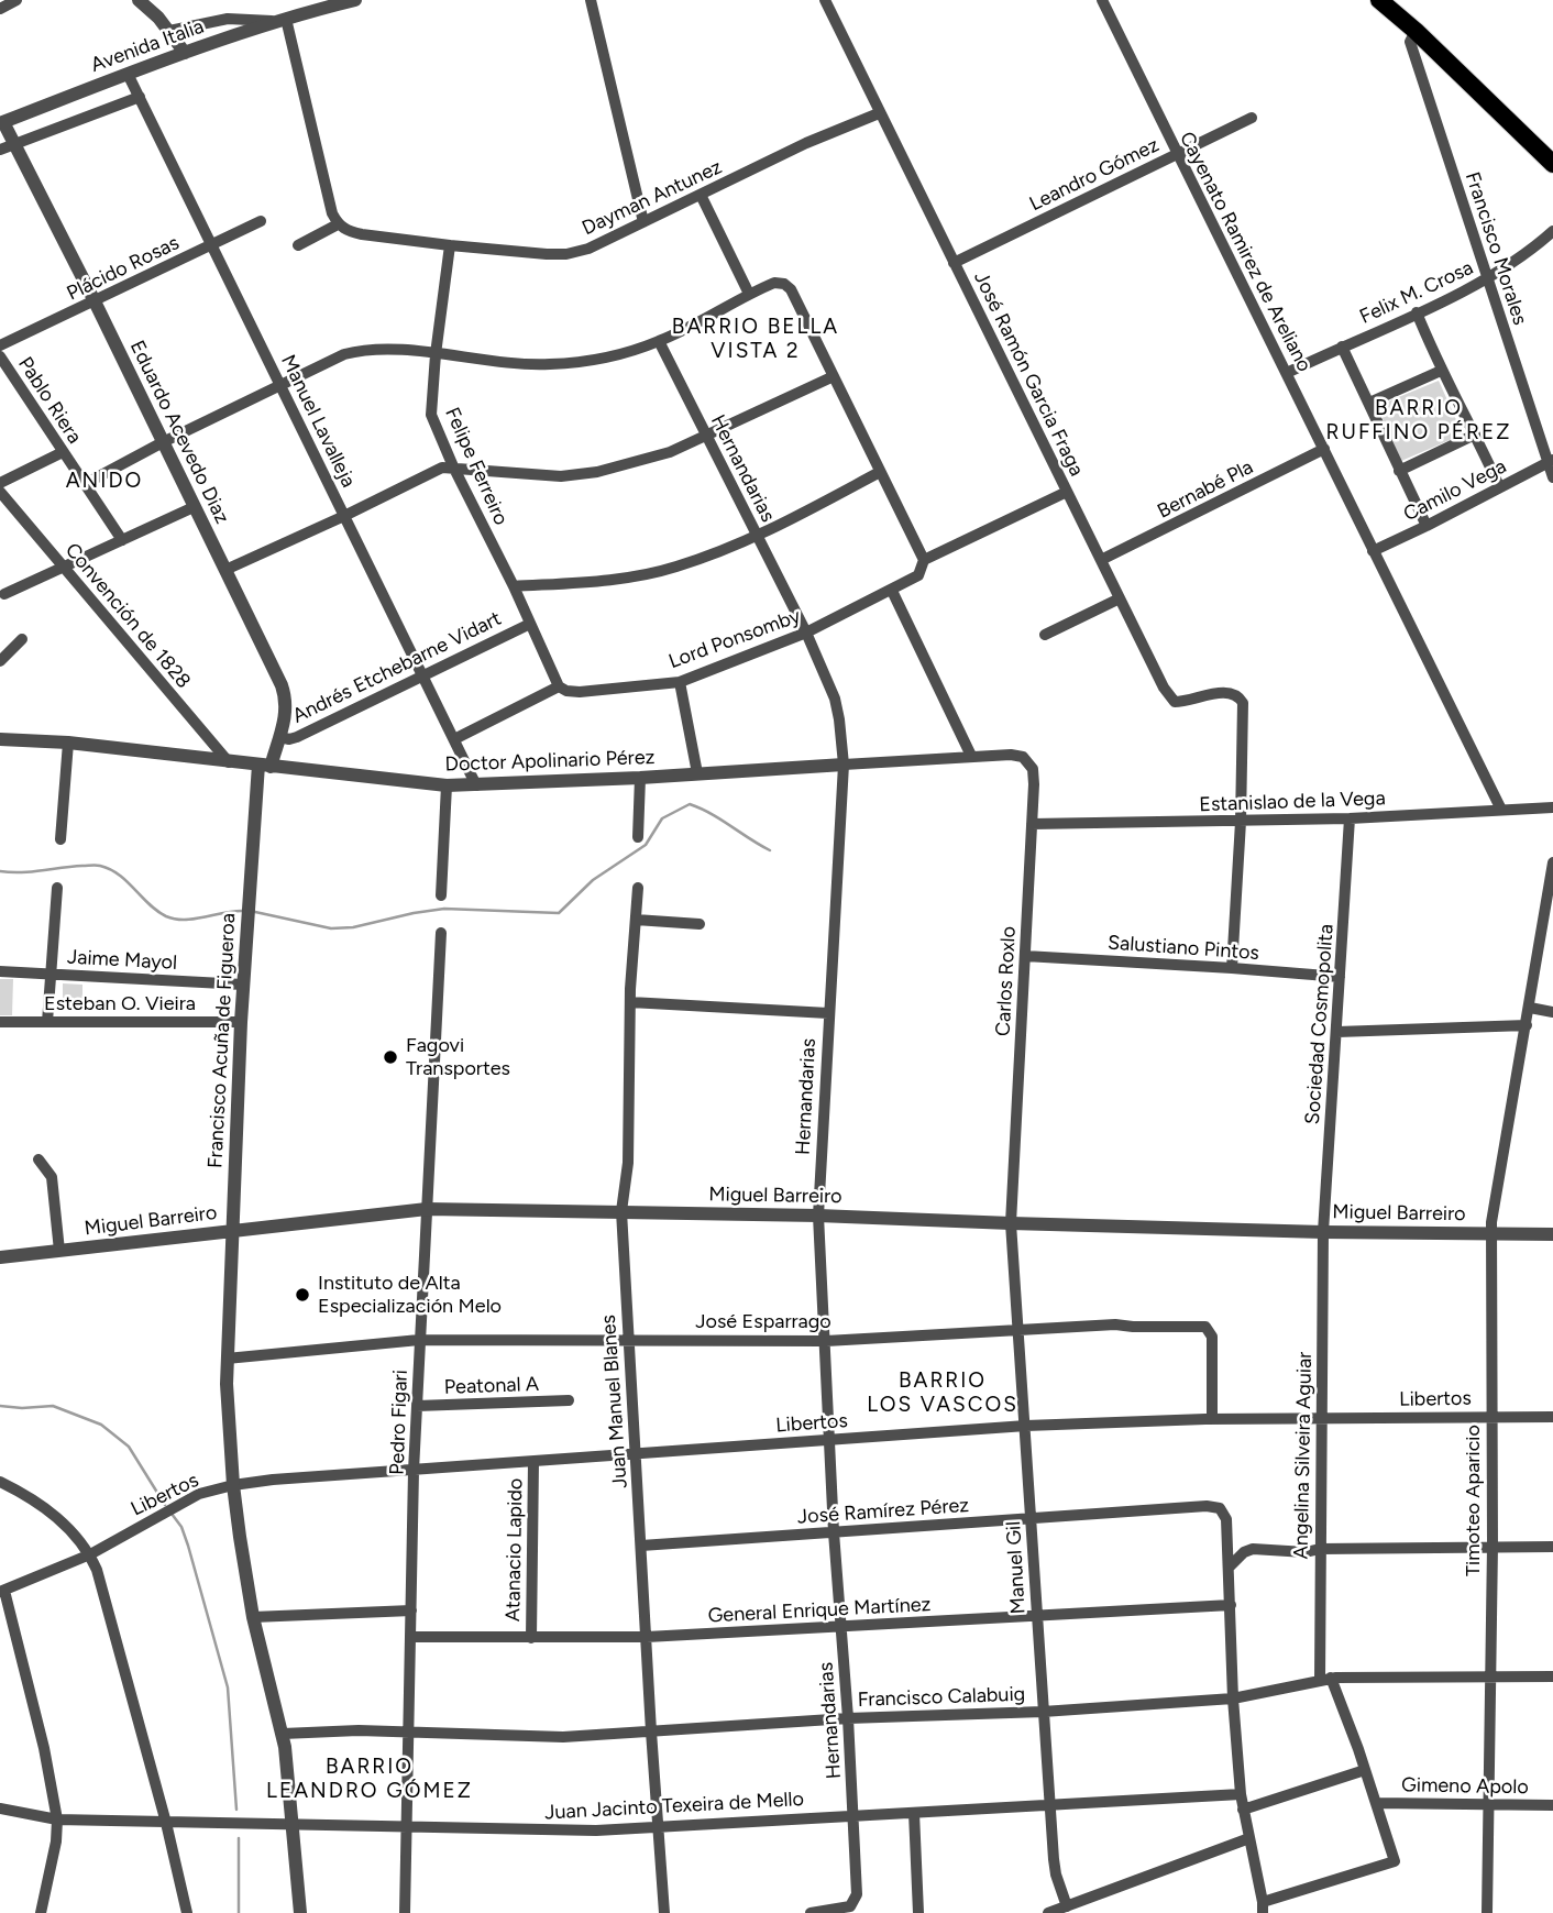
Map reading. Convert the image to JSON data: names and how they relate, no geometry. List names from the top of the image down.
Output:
{
  "streets": {
    "street": [
      "Avenida Italia",
      "Leandro Gómez",
      "Dayman Antunez",
      "Francisco Morales",
      "Cayenato Ramirez de Areliano",
      "Plácido Rosas",
      "Felix M. Crosa",
      "José Ramón Garcia Fraga",
      "Pablo Riera",
      "Manuel Lavalleja",
      "Eduardo Acevedo Diaz",
      "Felipe Ferreiro",
      "Hernandarias",
      "Bernabé Pla",
      "Camilo Vega",
      "Convención de 1828",
      "Lord Ponsomby",
      "Andrés Etchebarne Vidart",
      "Doctor Apolinario Pérez",
      "Estanislao de la Vega",
      "Salustiano Pintos",
      "Jaime Mayol",
      "Carlos Roxlo",
      "Esteban O. Vieira",
      "Sociedad Cosmopolita",
      "Francisco Acuña de Figueroa",
      "Miguel Barreiro",
      "José Esparrago",
      "Peatonal A",
      "Libertos",
      "Juan Manuel Blanes",
      "Pedro Figari",
      "Angelina Silveira Aguiar",
      "Timoteo Aparicio",
      "José Ramírez Pérez",
      "Atanacio Lapido",
      "Manuel Gil",
      "General Enrique Martínez",
      "Francisco Calabuig",
      "Gimeno Apolo",
      "Juan Jacinto Texeira de Mello"
    ]
  },
  "crossings": [
    ["Avenida Italia", "Manuel Lavalleja"],
    ["Avenida Italia", "Eduardo Acevedo Diaz"],
    ["Leandro Gómez", "Cayenato Ramirez de Areliano"],
    ["Leandro Gómez", "José Ramón Garcia Fraga"],
    ["Dayman Antunez", "José Ramón Garcia Fraga"],
    ["Dayman Antunez", "Felipe Ferreiro"],
    ["Francisco Morales", "Felix M. Crosa"],
    ["Francisco Morales", "Camilo Vega"],
    ["Cayenato Ramirez de Areliano", "Felix M. Crosa"],
    ["Cayenato Ramirez de Areliano", "Bernabé Pla"],
    ["Cayenato Ramirez de Areliano", "Camilo Vega"],
    ["Cayenato Ramirez de Areliano", "Estanislao de la Vega"],
    ["Plácido Rosas", "Manuel Lavalleja"],
    ["Plácido Rosas", "Eduardo Acevedo Diaz"],
    ["José Ramón Garcia Fraga", "Bernabé Pla"],
    ["José Ramón Garcia Fraga", "Estanislao de la Vega"],
    ["Manuel Lavalleja", "Andrés Etchebarne Vidart"],
    ["Manuel Lavalleja", "Doctor Apolinario Pérez"],
    ["Eduardo Acevedo Diaz", "Andrés Etchebarne Vidart"],
    ["Eduardo Acevedo Diaz", "Doctor Apolinario Pérez"],
    ["Eduardo Acevedo Diaz", "Francisco Acuña de Figueroa"],
    ["Felipe Ferreiro", "Lord Ponsomby"],
    ["Felipe Ferreiro", "Andrés Etchebarne Vidart"],
    ["Hernandarias", "Lord Ponsomby"],
    ["Hernandarias", "Andrés Etchebarne Vidart"],
    ["Hernandarias", "Doctor Apolinario Pérez"],
    ["Hernandarias", "Miguel Barreiro"],
    ["Hernandarias", "José Esparrago"],
    ["Hernandarias", "Libertos"],
    ["Hernandarias", "José Ramírez Pérez"],
    ["Hernandarias", "General Enrique Martínez"],
    ["Hernandarias", "Francisco Calabuig"],
    ["Hernandarias", "Juan Jacinto Texeira de Mello"],
    ["Convención de 1828", "Doctor Apolinario Pérez"],
    ["Doctor Apolinario Pérez", "Carlos Roxlo"],
    ["Doctor Apolinario Pérez", "Francisco Acuña de Figueroa"],
    ["Estanislao de la Vega", "Carlos Roxlo"],
    ["Estanislao de la Vega", "Sociedad Cosmopolita"],
    ["Salustiano Pintos", "Carlos Roxlo"],
    ["Salustiano Pintos", "Sociedad Cosmopolita"],
    ["Jaime Mayol", "Francisco Acuña de Figueroa"],
    ["Carlos Roxlo", "Miguel Barreiro"],
    ["Carlos Roxlo", "Manuel Gil"],
    ["Esteban O. Vieira", "Francisco Acuña de Figueroa"],
    ["Sociedad Cosmopolita", "Miguel Barreiro"],
    ["Sociedad Cosmopolita", "Angelina Silveira Aguiar"],
    ["Francisco Acuña de Figueroa", "Miguel Barreiro"],
    ["Francisco Acuña de Figueroa", "José Esparrago"],
    ["Francisco Acuña de Figueroa", "Libertos"],
    ["Francisco Acuña de Figueroa", "Francisco Calabuig"],
    ["Francisco Acuña de Figueroa", "Juan Jacinto Texeira de Mello"],
    ["Miguel Barreiro", "Juan Manuel Blanes"],
    ["Miguel Barreiro", "Pedro Figari"],
    ["Miguel Barreiro", "Angelina Silveira Aguiar"],
    ["Miguel Barreiro", "Timoteo Aparicio"],
    ["Miguel Barreiro", "Manuel Gil"],
    ["José Esparrago", "Libertos"],
    ["José Esparrago", "Juan Manuel Blanes"],
    ["José Esparrago", "Pedro Figari"],
    ["José Esparrago", "Manuel Gil"],
    ["Peatonal A", "Pedro Figari"],
    ["Libertos", "Juan Manuel Blanes"],
    ["Libertos", "Pedro Figari"],
    ["Libertos", "Angelina Silveira Aguiar"],
    ["Libertos", "Timoteo Aparicio"],
    ["Libertos", "Atanacio Lapido"],
    ["Libertos", "Manuel Gil"],
    ["Juan Manuel Blanes", "José Ramírez Pérez"],
    ["Juan Manuel Blanes", "General Enrique Martínez"],
    ["Juan Manuel Blanes", "Francisco Calabuig"],
    ["Juan Manuel Blanes", "Juan Jacinto Texeira de Mello"],
    ["Pedro Figari", "General Enrique Martínez"],
    ["Pedro Figari", "Francisco Calabuig"],
    ["Pedro Figari", "Juan Jacinto Texeira de Mello"],
    ["Angelina Silveira Aguiar", "Francisco Calabuig"],
    ["Angelina Silveira Aguiar", "Gimeno Apolo"],
    ["Timoteo Aparicio", "Francisco Calabuig"],
    ["Timoteo Aparicio", "Gimeno Apolo"],
    ["José Ramírez Pérez", "Manuel Gil"],
    ["Atanacio Lapido", "General Enrique Martínez"],
    ["Manuel Gil", "General Enrique Martínez"],
    ["Manuel Gil", "Francisco Calabuig"],
    ["Manuel Gil", "Juan Jacinto Texeira de Mello"]
  ],
  "districts": [
    "BARRIO BELLA VISTA 2",
    "BARRIO RUFFINO PÉREZ",
    "ANIDO",
    "BARRIO LOS VASCOS",
    "BARRIO LEANDRO GÓMEZ"
  ],
  "places": ["Fagovi Transportes", "Instituto de Alta Especialización Melo"]
}
